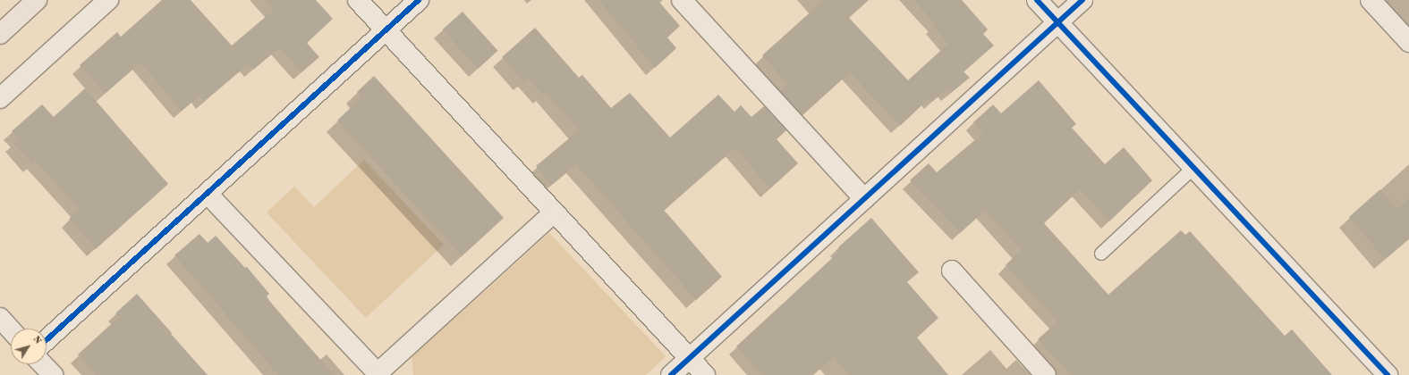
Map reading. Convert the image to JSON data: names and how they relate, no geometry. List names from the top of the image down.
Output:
{
  "north": "top right"
}
